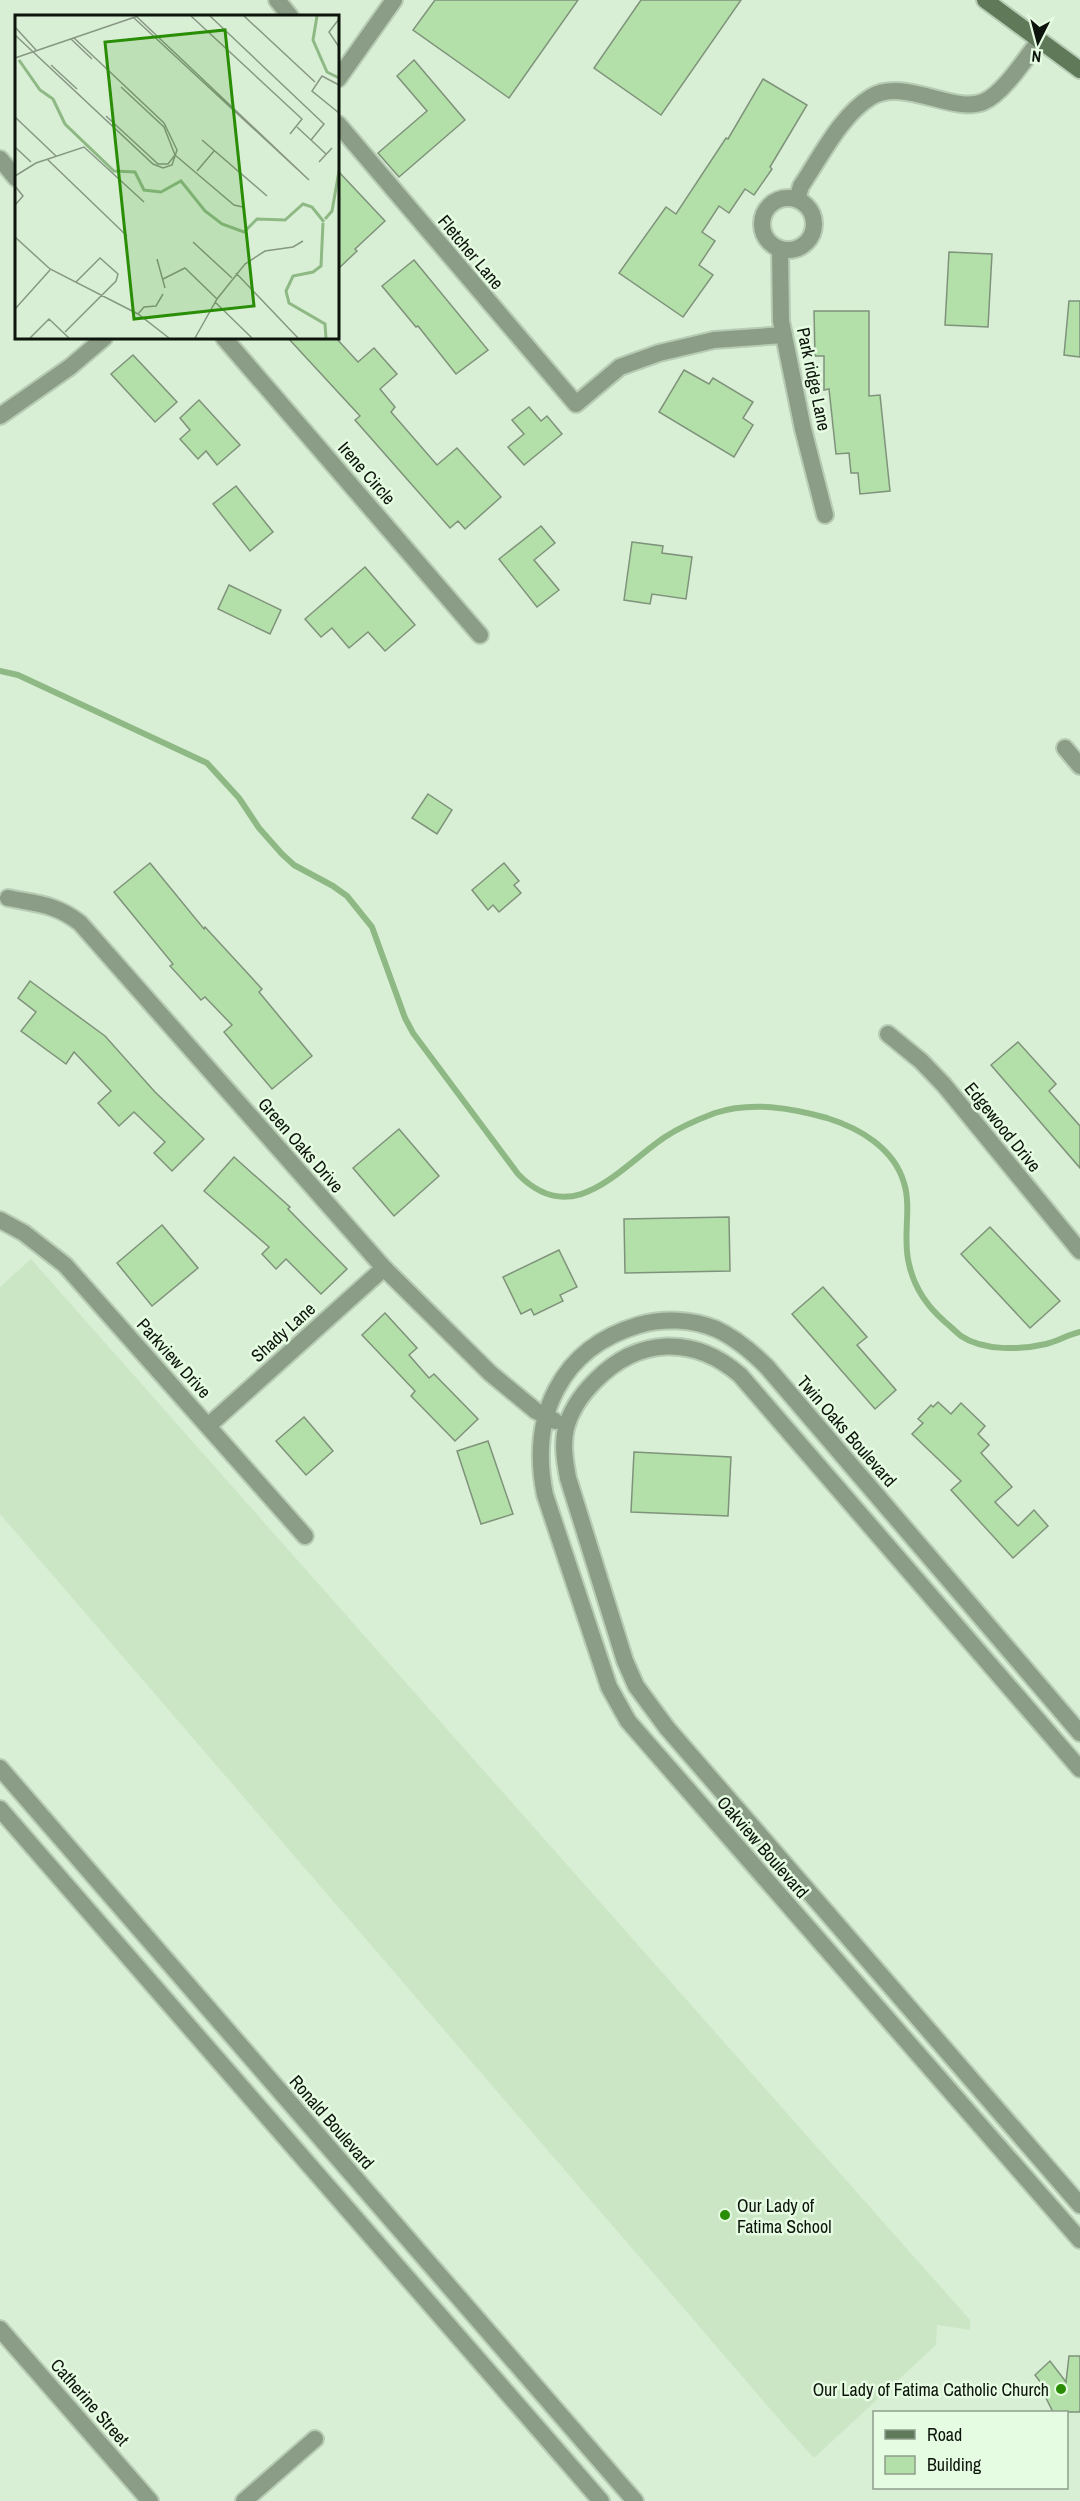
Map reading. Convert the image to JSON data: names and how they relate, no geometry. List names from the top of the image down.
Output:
{
  "streets": {
    "street": [
      "Fletcher Lane",
      "Park ridge Lane",
      "Irene Circle",
      "Edgewood Drive",
      "Green Oaks Drive",
      "Shady Lane",
      "Parkview Drive",
      "Twin Oaks Boulevard",
      "Oakview Boulevard",
      "Ronald Boulevard",
      "Catherine Street"
    ]
  },
  "crossings": [
    ["Fletcher Lane", "Park ridge Lane"],
    ["Green Oaks Drive", "Shady Lane"],
    ["Green Oaks Drive", "Twin Oaks Boulevard"],
    ["Green Oaks Drive", "Oakview Boulevard"],
    ["Shady Lane", "Parkview Drive"],
    ["Twin Oaks Boulevard", "Oakview Boulevard"]
  ],
  "places": ["Our Lady of Fatima School", "Our Lady of Fatima Catholic Church"],
  "legend": ["Road", "Building"],
  "north": "bottom"
}
